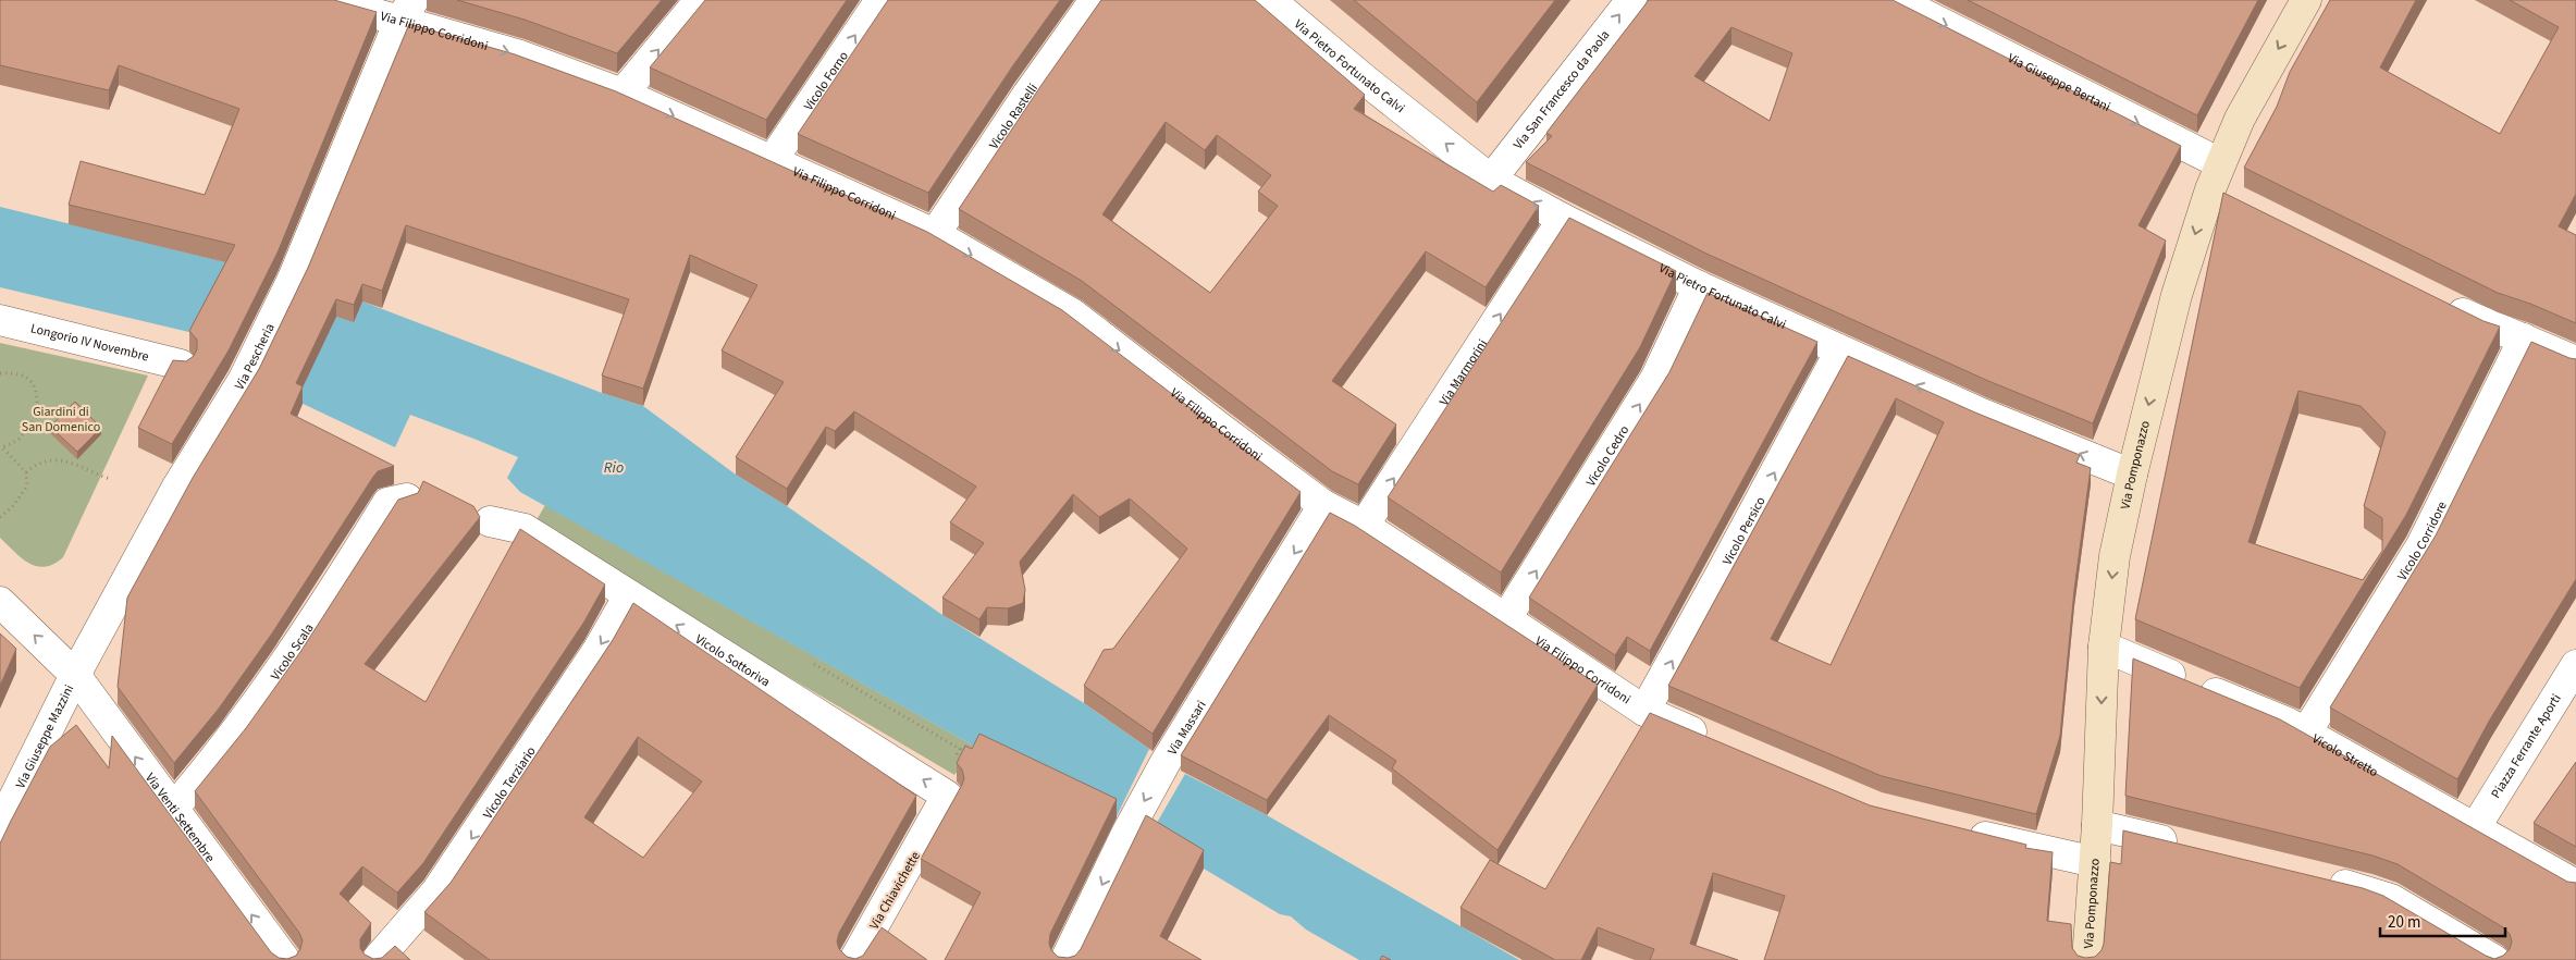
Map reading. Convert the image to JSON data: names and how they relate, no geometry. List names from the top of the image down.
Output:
{
  "streets": {
    "main road": ["Via Pomponazzo"],
    "street": [
      "Via Filippo Corridoni",
      "Via Pietro Fortunato Calvi",
      "Vicolo Forno",
      "Via Giuseppe Bertani",
      "Via San Francesco da Paola",
      "Vicolo Rastelli",
      "Longorio IV Novembre",
      "Via Pescheria",
      "Via Marmorini",
      "Vicolo Cedro",
      "Vicolo Persico",
      "Vicolo Corridore",
      "Vicolo Scala",
      "Vicolo Sottoriva",
      "Via Massari",
      "Via Giuseppe Mazzini",
      "Piazza Ferrante Aporti",
      "Vicolo Stretto",
      "Vicolo Terziario",
      "Via Venti Settembre",
      "Via Chiavichette"
    ]
  },
  "crossings": [
    ["Via Filippo Corridoni", "Vicolo Forno"],
    ["Via Filippo Corridoni", "Vicolo Rastelli"],
    ["Via Filippo Corridoni", "Via Pescheria"],
    ["Via Filippo Corridoni", "Via Marmorini"],
    ["Via Filippo Corridoni", "Vicolo Cedro"],
    ["Via Filippo Corridoni", "Vicolo Persico"],
    ["Via Filippo Corridoni", "Via Massari"],
    ["Via Pietro Fortunato Calvi", "Via San Francesco da Paola"],
    ["Via Pietro Fortunato Calvi", "Via Marmorini"],
    ["Via Pietro Fortunato Calvi", "Vicolo Cedro"],
    ["Via Pietro Fortunato Calvi", "Via Pomponazzo"],
    ["Via Pietro Fortunato Calvi", "Vicolo Persico"],
    ["Via Giuseppe Bertani", "Via Pomponazzo"],
    ["Via Pescheria", "Via Giuseppe Mazzini"],
    ["Via Pescheria", "Via Venti Settembre"],
    ["Via Pomponazzo", "Vicolo Stretto"],
    ["Vicolo Corridore", "Vicolo Stretto"],
    ["Vicolo Scala", "Via Venti Settembre"],
    ["Vicolo Sottoriva", "Vicolo Terziario"],
    ["Vicolo Sottoriva", "Via Chiavichette"],
    ["Via Giuseppe Mazzini", "Via Venti Settembre"],
    ["Piazza Ferrante Aporti", "Vicolo Stretto"]
  ],
  "one_way": [
    "Via Filippo Corridoni",
    "Via Pietro Fortunato Calvi",
    "Via Giuseppe Bertani",
    "Via San Francesco da Paola",
    "Via Marmorini",
    "Vicolo Cedro",
    "Via Pomponazzo",
    "Vicolo Persico",
    "Vicolo Sottoriva",
    "Via Massari",
    "Vicolo Terziario",
    "Via Venti Settembre"
  ],
  "water": ["Rio"],
  "parks": ["Giardini di San Domenico"],
  "scale_bar": "20 m"
}
